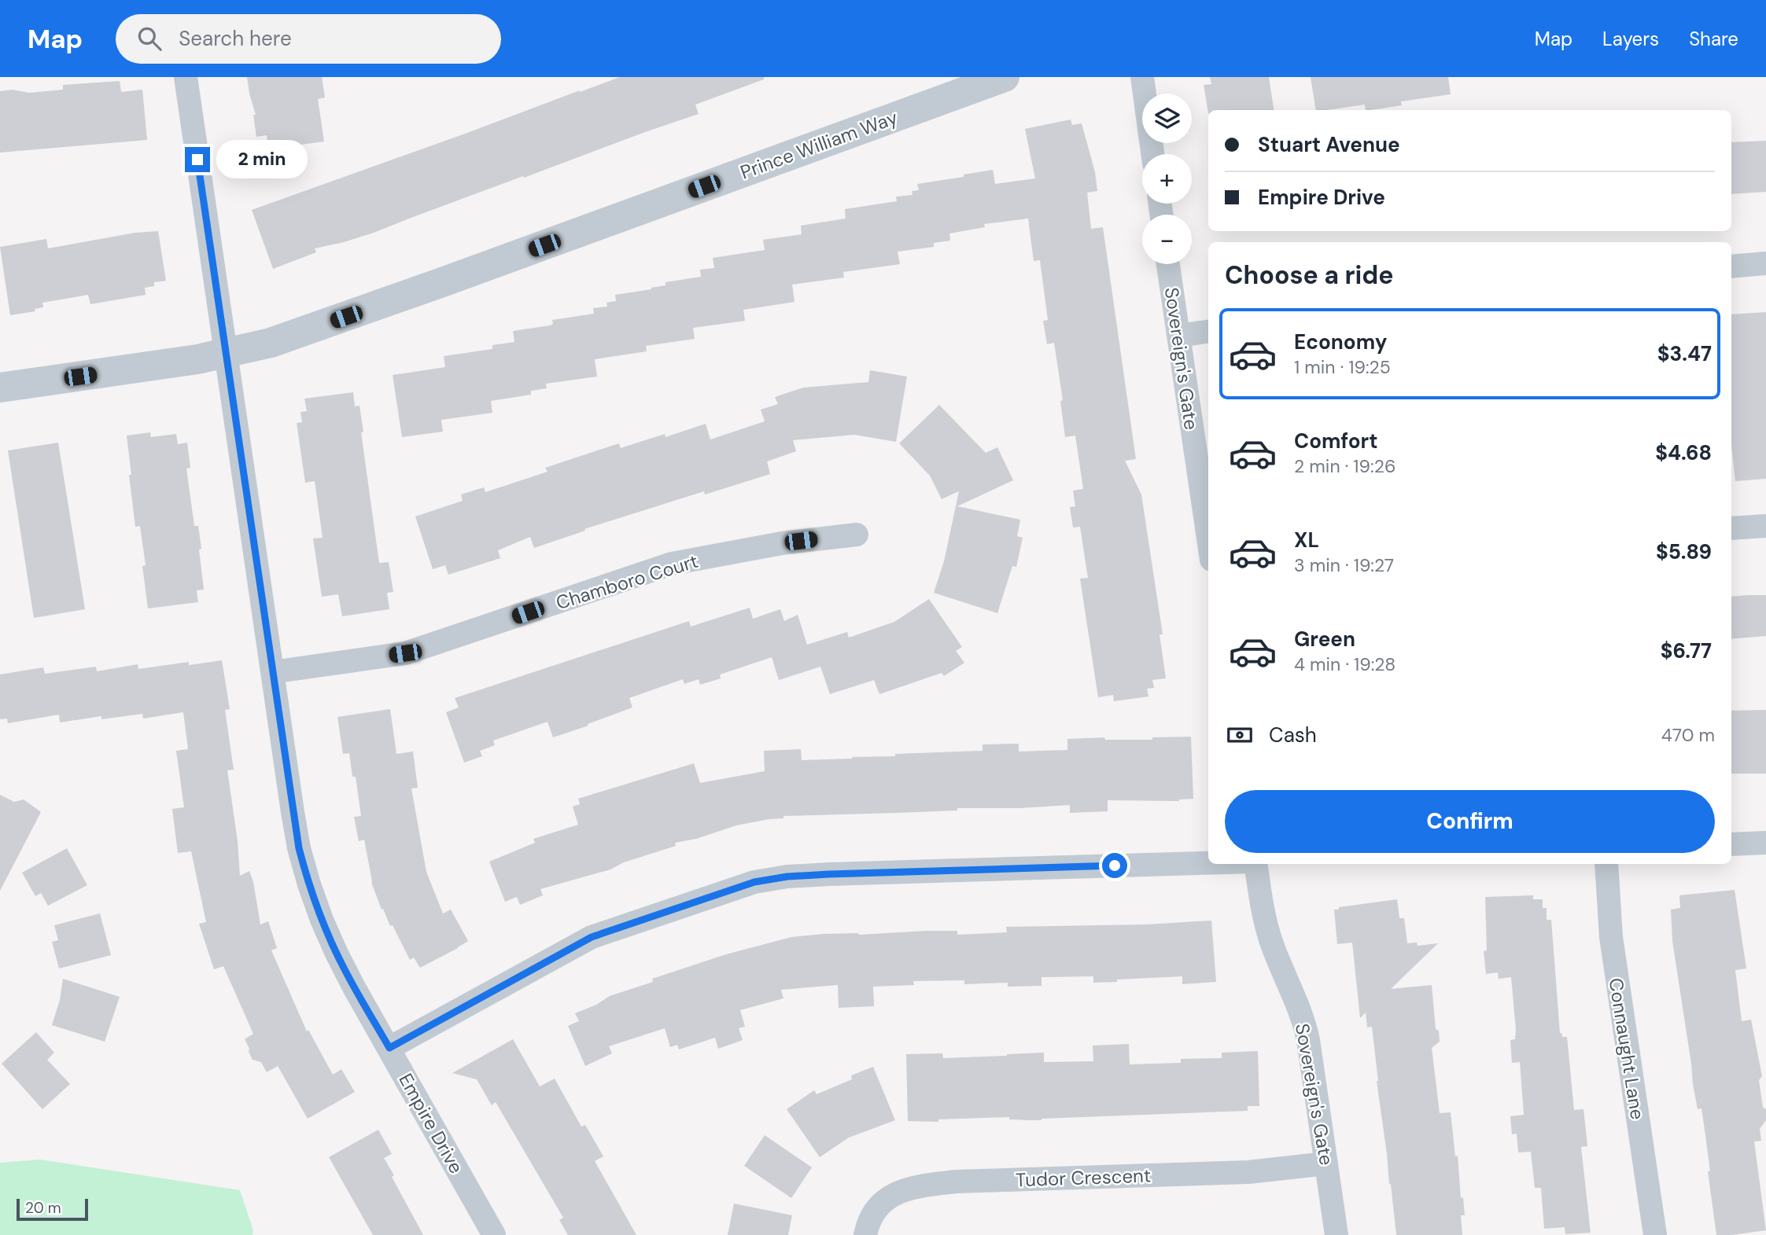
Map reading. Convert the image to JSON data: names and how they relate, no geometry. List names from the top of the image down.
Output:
{
  "streets": {
    "street": [
      "Prince William Way",
      "Sovereign's Gate",
      "Chamboro Court",
      "Connaught Lane",
      "Empire Drive",
      "Tudor Crescent"
    ]
  },
  "crossings": [
    ["Prince William Way", "Empire Drive"],
    ["Sovereign's Gate", "Tudor Crescent"],
    ["Chamboro Court", "Empire Drive"]
  ],
  "scale_bar": "20 m",
  "page": {
    "header": "Map",
    "search": "Search here",
    "nav": ["Map", "Layers", "Share"],
    "map_buttons": ["+", "−"],
    "banner": ["Stuart Avenue", "Empire Drive"],
    "bubble": "2 min",
    "heading": "Choose a ride",
    "list": [
      {
        "name": "Economy",
        "note": "1 min · 19:25",
        "value": "$3.47"
      },
      {
        "name": "Comfort",
        "note": "2 min · 19:26",
        "value": "$4.68"
      },
      {
        "name": "XL",
        "note": "3 min · 19:27",
        "value": "$5.89"
      },
      {
        "name": "Green",
        "note": "4 min · 19:28",
        "value": "$6.77"
      }
    ],
    "pay": ["Cash", "470 m"],
    "buttons": "Confirm",
    "scale": "20 m"
  }
}
